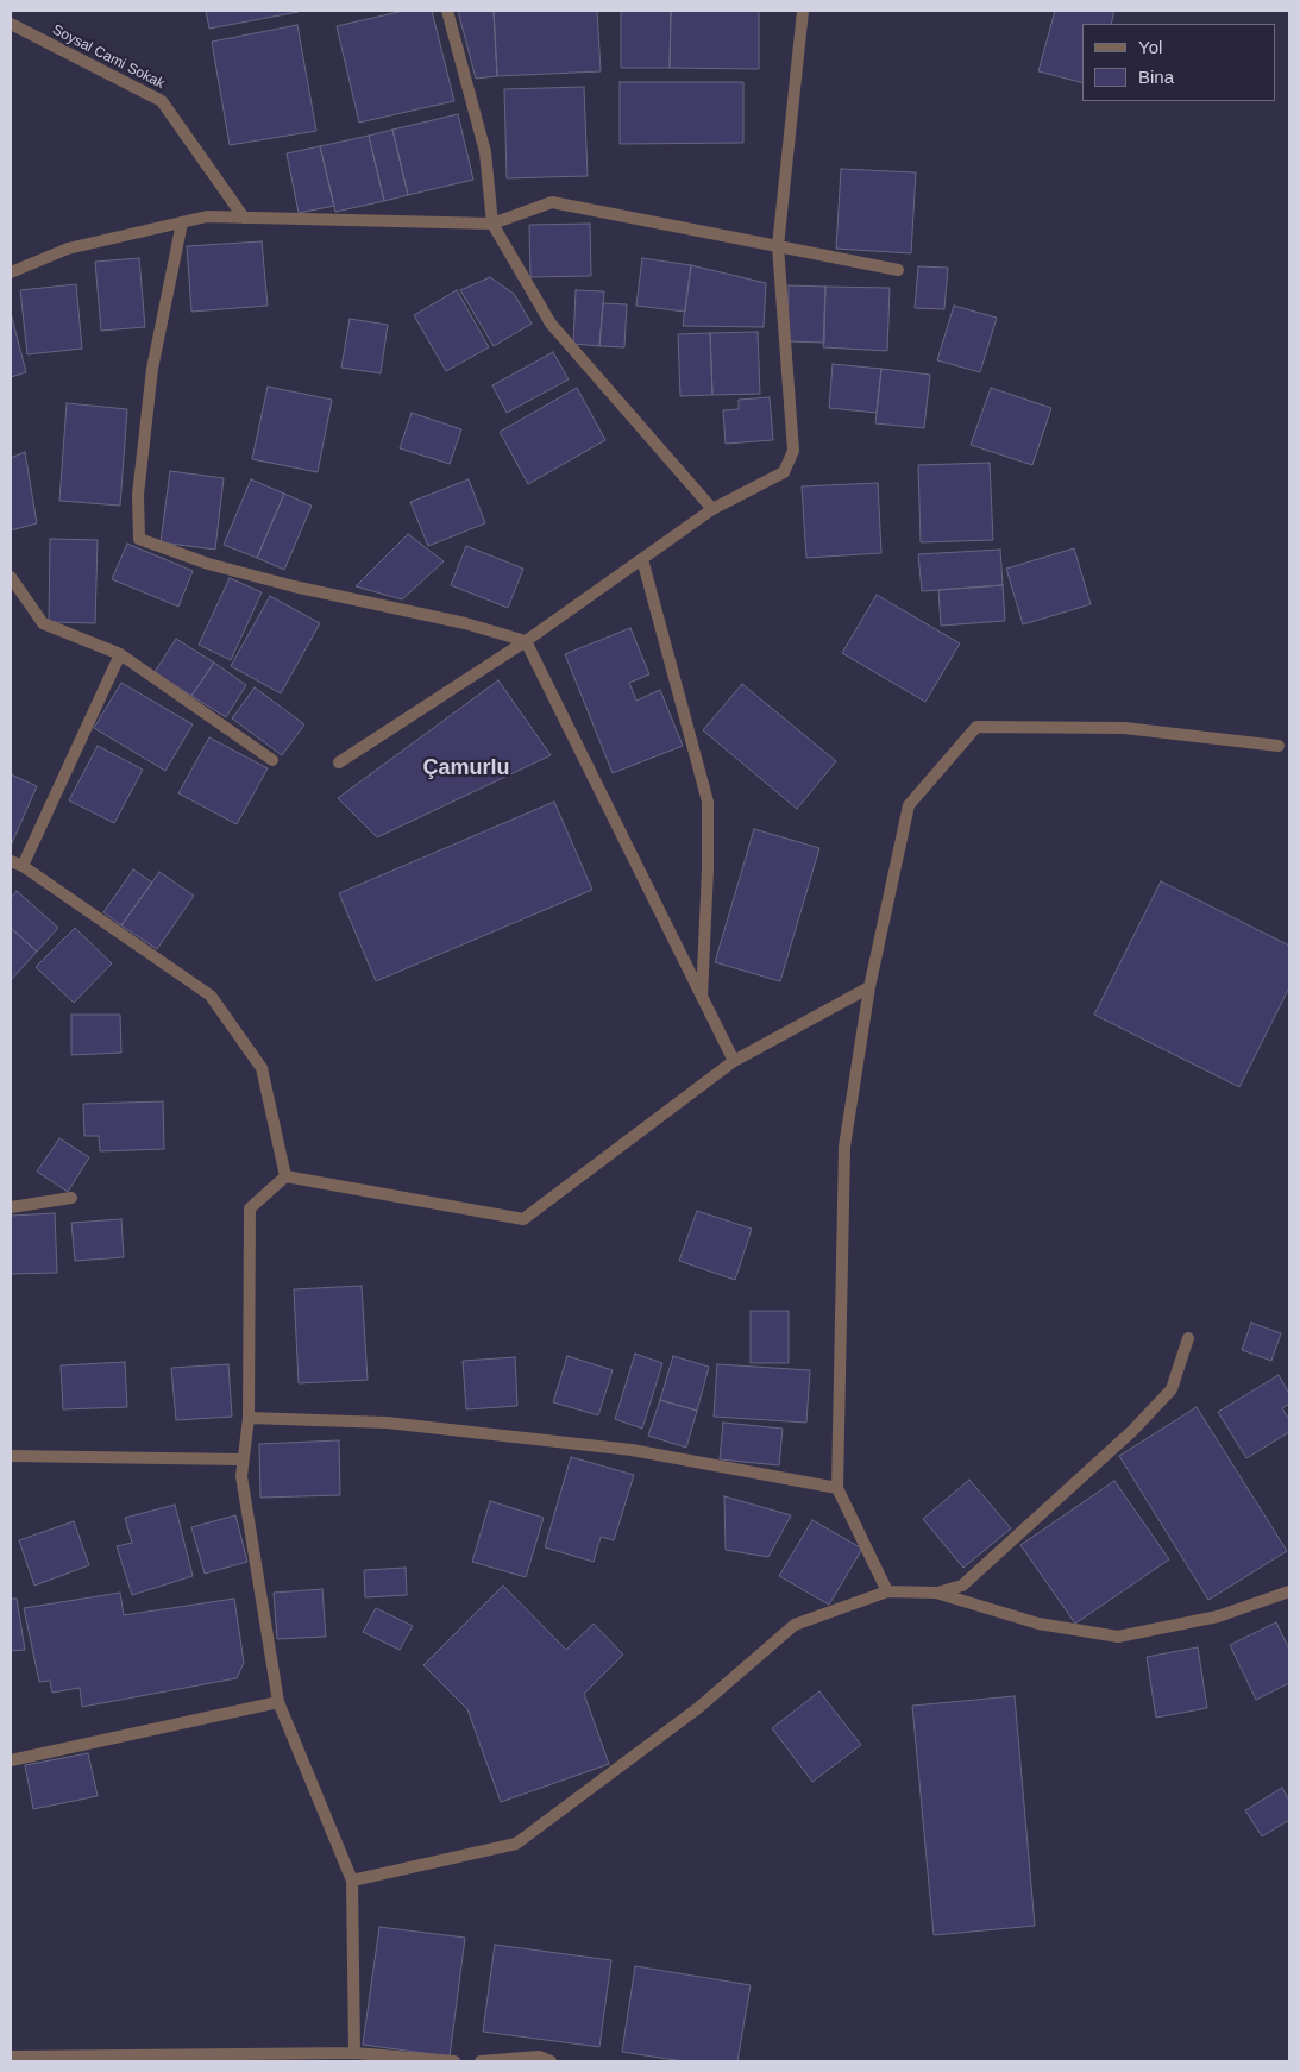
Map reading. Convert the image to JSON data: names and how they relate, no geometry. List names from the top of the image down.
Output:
{
  "streets": {
    "street": ["Soysal Cami Sokak"]
  },
  "districts": ["Çamurlu"],
  "legend": ["Yol", "Bina"]
}
